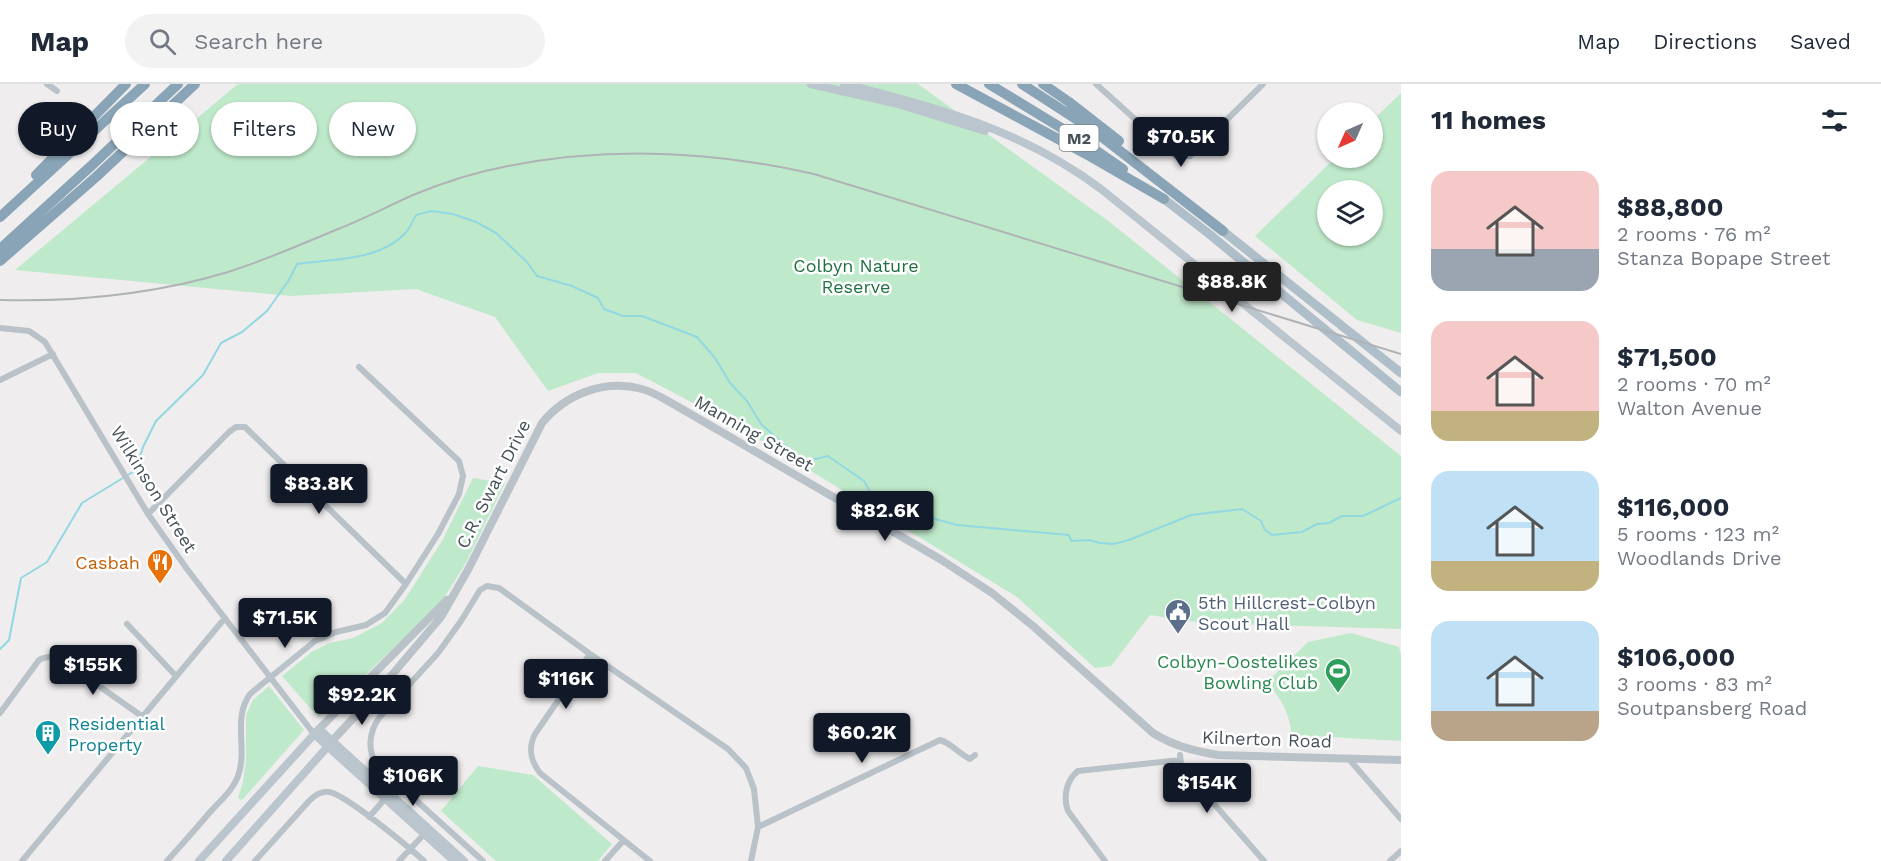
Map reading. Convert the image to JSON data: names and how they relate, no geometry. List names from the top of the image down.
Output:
{
  "streets": {
    "highway": ["M2"],
    "main road": ["C.R. Swart Drive"],
    "street": ["Manning Street", "Wilkinson Street", "Kilnerton Road"]
  },
  "crossings": [
    ["Manning Street", "C.R. Swart Drive"],
    ["Manning Street", "Kilnerton Road"],
    ["C.R. Swart Drive", "Wilkinson Street"]
  ],
  "parks": ["Colbyn Nature Reserve"],
  "places": {
    "restaurant": ["Casbah"],
    "public building": ["5th Hillcrest-Colbyn Scout Hall"],
    "sports": ["Colbyn-Oostelikes Bowling Club"],
    "building": ["Residential Property"]
  },
  "north": "bottom left",
  "page": {
    "header": "Map",
    "search": "Search here",
    "nav": ["Map", "Directions", "Saved"],
    "heading": "11 homes",
    "chip": [
      "Buy",
      "Rent",
      "Filters",
      "New"
    ],
    "price": [
      "$70.5K",
      "$88.8K",
      "$83.8K",
      "$82.6K",
      "$71.5K",
      "$155K",
      "$116K",
      "$92.2K",
      "$60.2K",
      "$106K",
      "$154K"
    ],
    "list": [
      {
        "name": "$88,800",
        "note": "2 rooms · 76 m² · Stanza Bopape Street"
      },
      {
        "name": "$71,500",
        "note": "2 rooms · 70 m² · Walton Avenue"
      },
      {
        "name": "$116,000",
        "note": "5 rooms · 123 m² · Woodlands Drive"
      },
      {
        "name": "$106,000",
        "note": "3 rooms · 83 m² · Soutpansberg Road"
      }
    ]
  }
}
